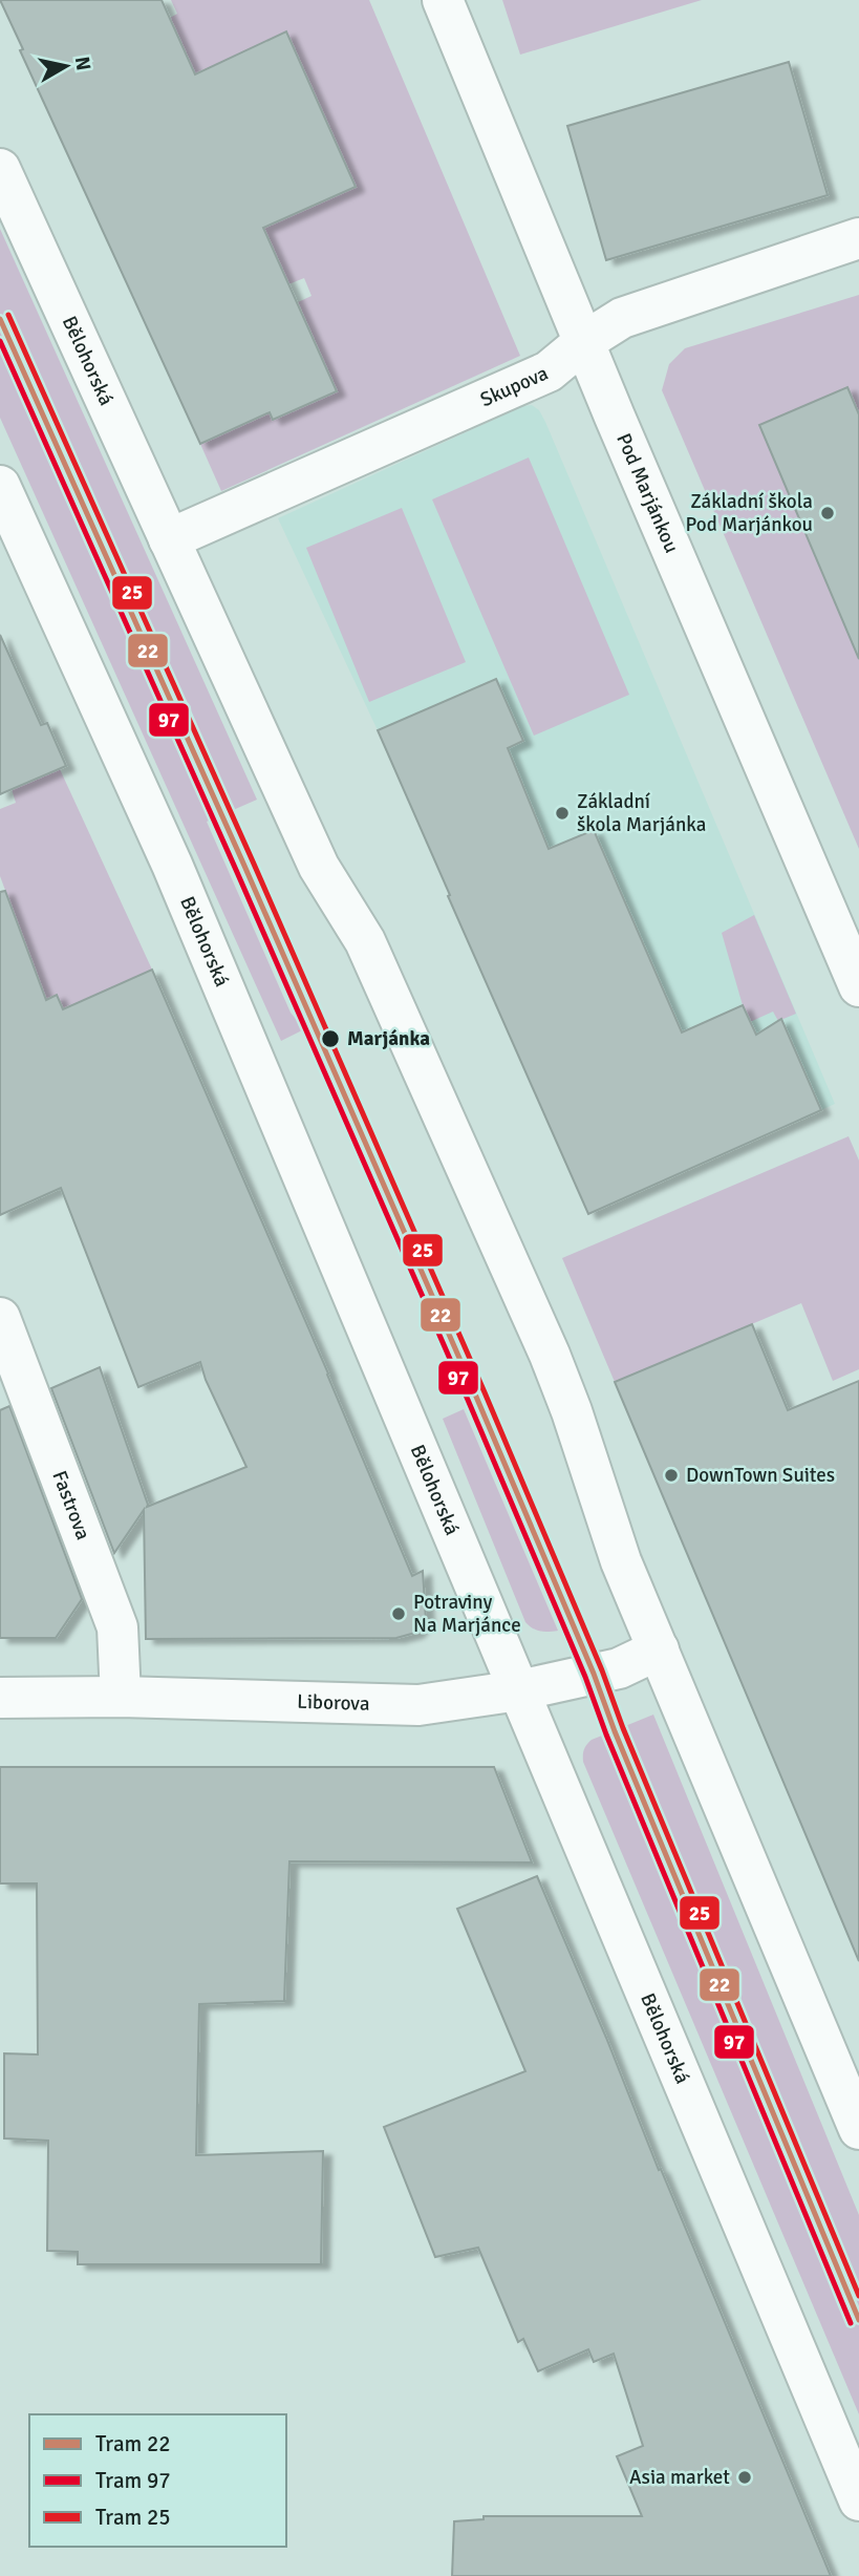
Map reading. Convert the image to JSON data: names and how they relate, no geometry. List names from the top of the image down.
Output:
{
  "streets": {
    "street": [
      "Bělohorská",
      "Skupova",
      "Pod Marjánkou",
      "Fastrova",
      "Liborova"
    ]
  },
  "crossings": [
    ["Bělohorská", "Skupova"],
    ["Bělohorská", "Liborova"],
    ["Skupova", "Pod Marjánkou"],
    ["Fastrova", "Liborova"]
  ],
  "places": [
    "Základní škola Pod Marjánkou",
    "Základní škola Marjánka",
    "Marjánka",
    "DownTown Suites",
    "Potraviny Na Marjánce",
    "Asia market"
  ],
  "lines": ["tram line 25", "tram line 22", "tram line 97"],
  "legend": ["Tram 22", "Tram 97", "Tram 25"],
  "north": "right"
}
